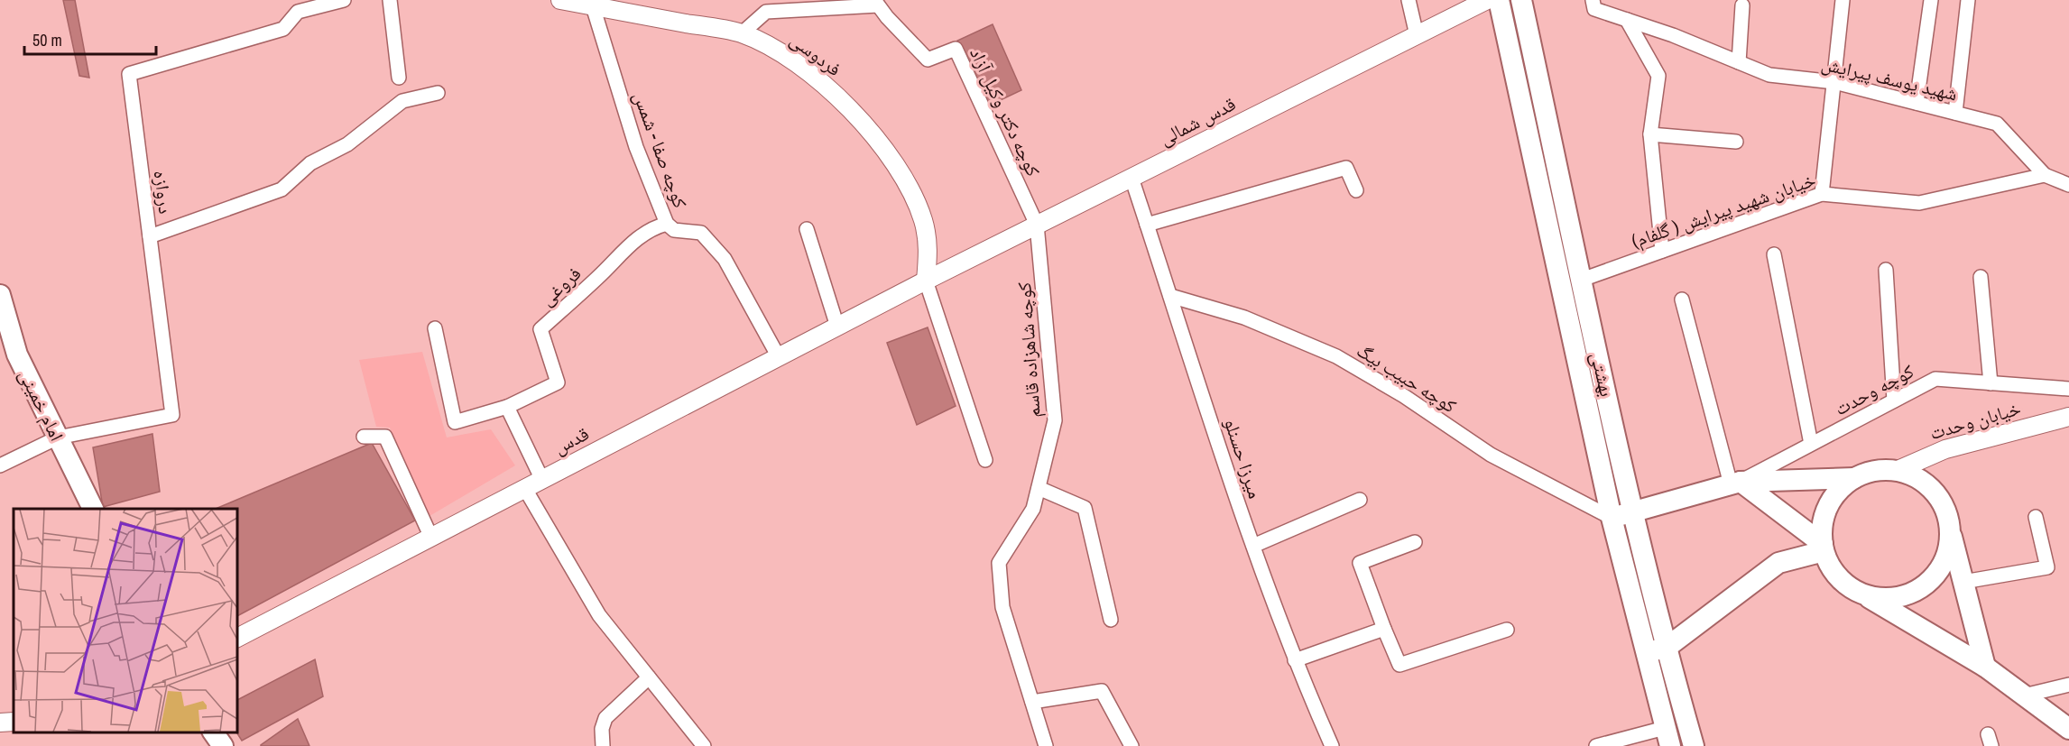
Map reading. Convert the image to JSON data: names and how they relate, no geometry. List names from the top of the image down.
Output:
{
  "streets": {
    "main road": ["بهشتی", "امام خمینی"],
    "street": [
      "فردوسی",
      "شهید یوسف پیرایش",
      "کوچه دکتر وکیل آزاد",
      "قدس شمالی",
      "کوچه صفا - شمس",
      "دروازه",
      "خیابان شهید پیرایش ( گلفام)",
      "فروغی",
      "کوچه شاهزاده قاسم",
      "کوچه حبیب بیگ",
      "کوچه وحدت",
      "خیابان وحدت",
      "قدس",
      "میرزا حسنلو"
    ]
  },
  "crossings": [
    ["فردوسی", "کوچه دکتر وکیل آزاد"],
    ["فردوسی", "قدس شمالی"],
    ["فردوسی", "کوچه صفا - شمس"],
    ["فردوسی", "قدس"],
    ["شهید یوسف پیرایش", "خیابان شهید پیرایش ( گلفام)"],
    ["کوچه دکتر وکیل آزاد", "قدس شمالی"],
    ["کوچه دکتر وکیل آزاد", "کوچه شاهزاده قاسم"],
    ["قدس شمالی", "کوچه شاهزاده قاسم"],
    ["قدس شمالی", "قدس"],
    ["قدس شمالی", "میرزا حسنلو"],
    ["کوچه صفا - شمس", "فروغی"],
    ["کوچه صفا - شمس", "قدس"],
    ["دروازه", "امام خمینی"],
    ["خیابان شهید پیرایش ( گلفام)", "بهشتی"],
    ["بهشتی", "کوچه حبیب بیگ"],
    ["کوچه حبیب بیگ", "میرزا حسنلو"]
  ],
  "scale_bar": "50 m"
}
